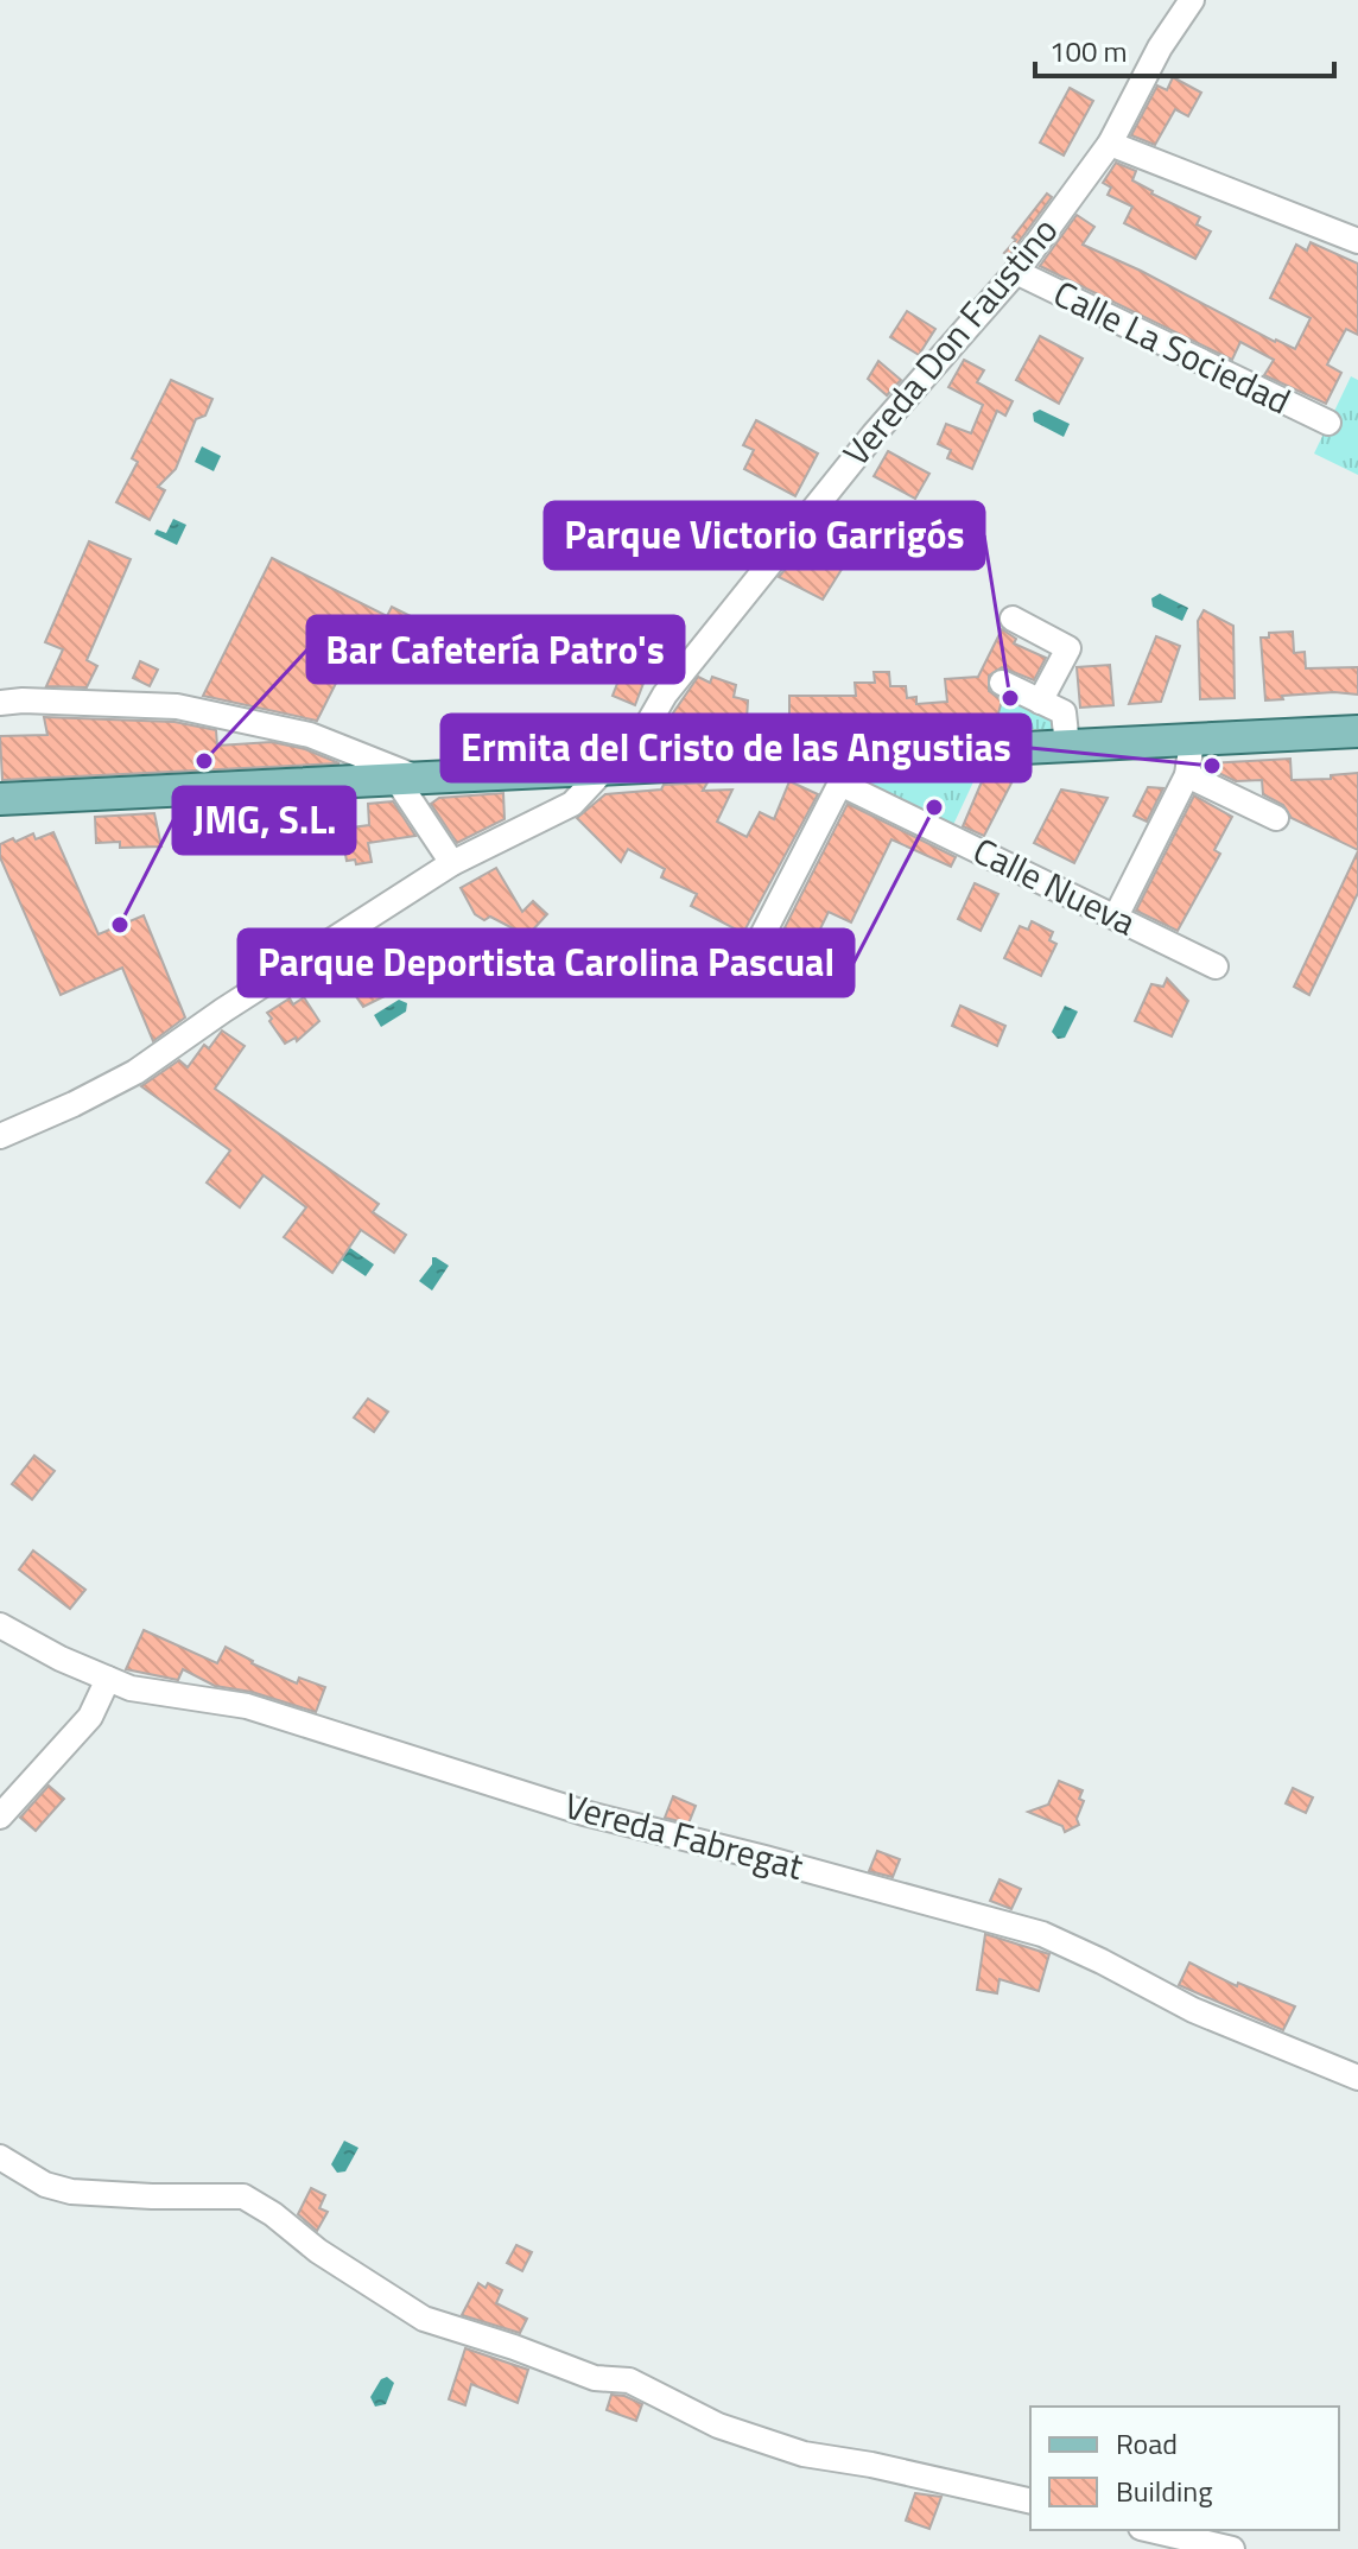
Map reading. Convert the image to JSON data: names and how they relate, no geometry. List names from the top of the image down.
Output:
{
  "streets": {
    "street": [
      "Vereda Don Faustino",
      "Calle La Sociedad",
      "Calle Nueva",
      "Vereda Fabregat"
    ]
  },
  "crossings": [
    ["Vereda Don Faustino", "Calle La Sociedad"]
  ],
  "places": [
    "Parque Victorio Garrigós",
    "Bar Cafetería Patro's",
    "Ermita del Cristo de las Angustias",
    "Parque Deportista Carolina Pascual",
    "JMG, S.L."
  ],
  "legend": ["Road", "Building"],
  "scale_bar": "100 m"
}
